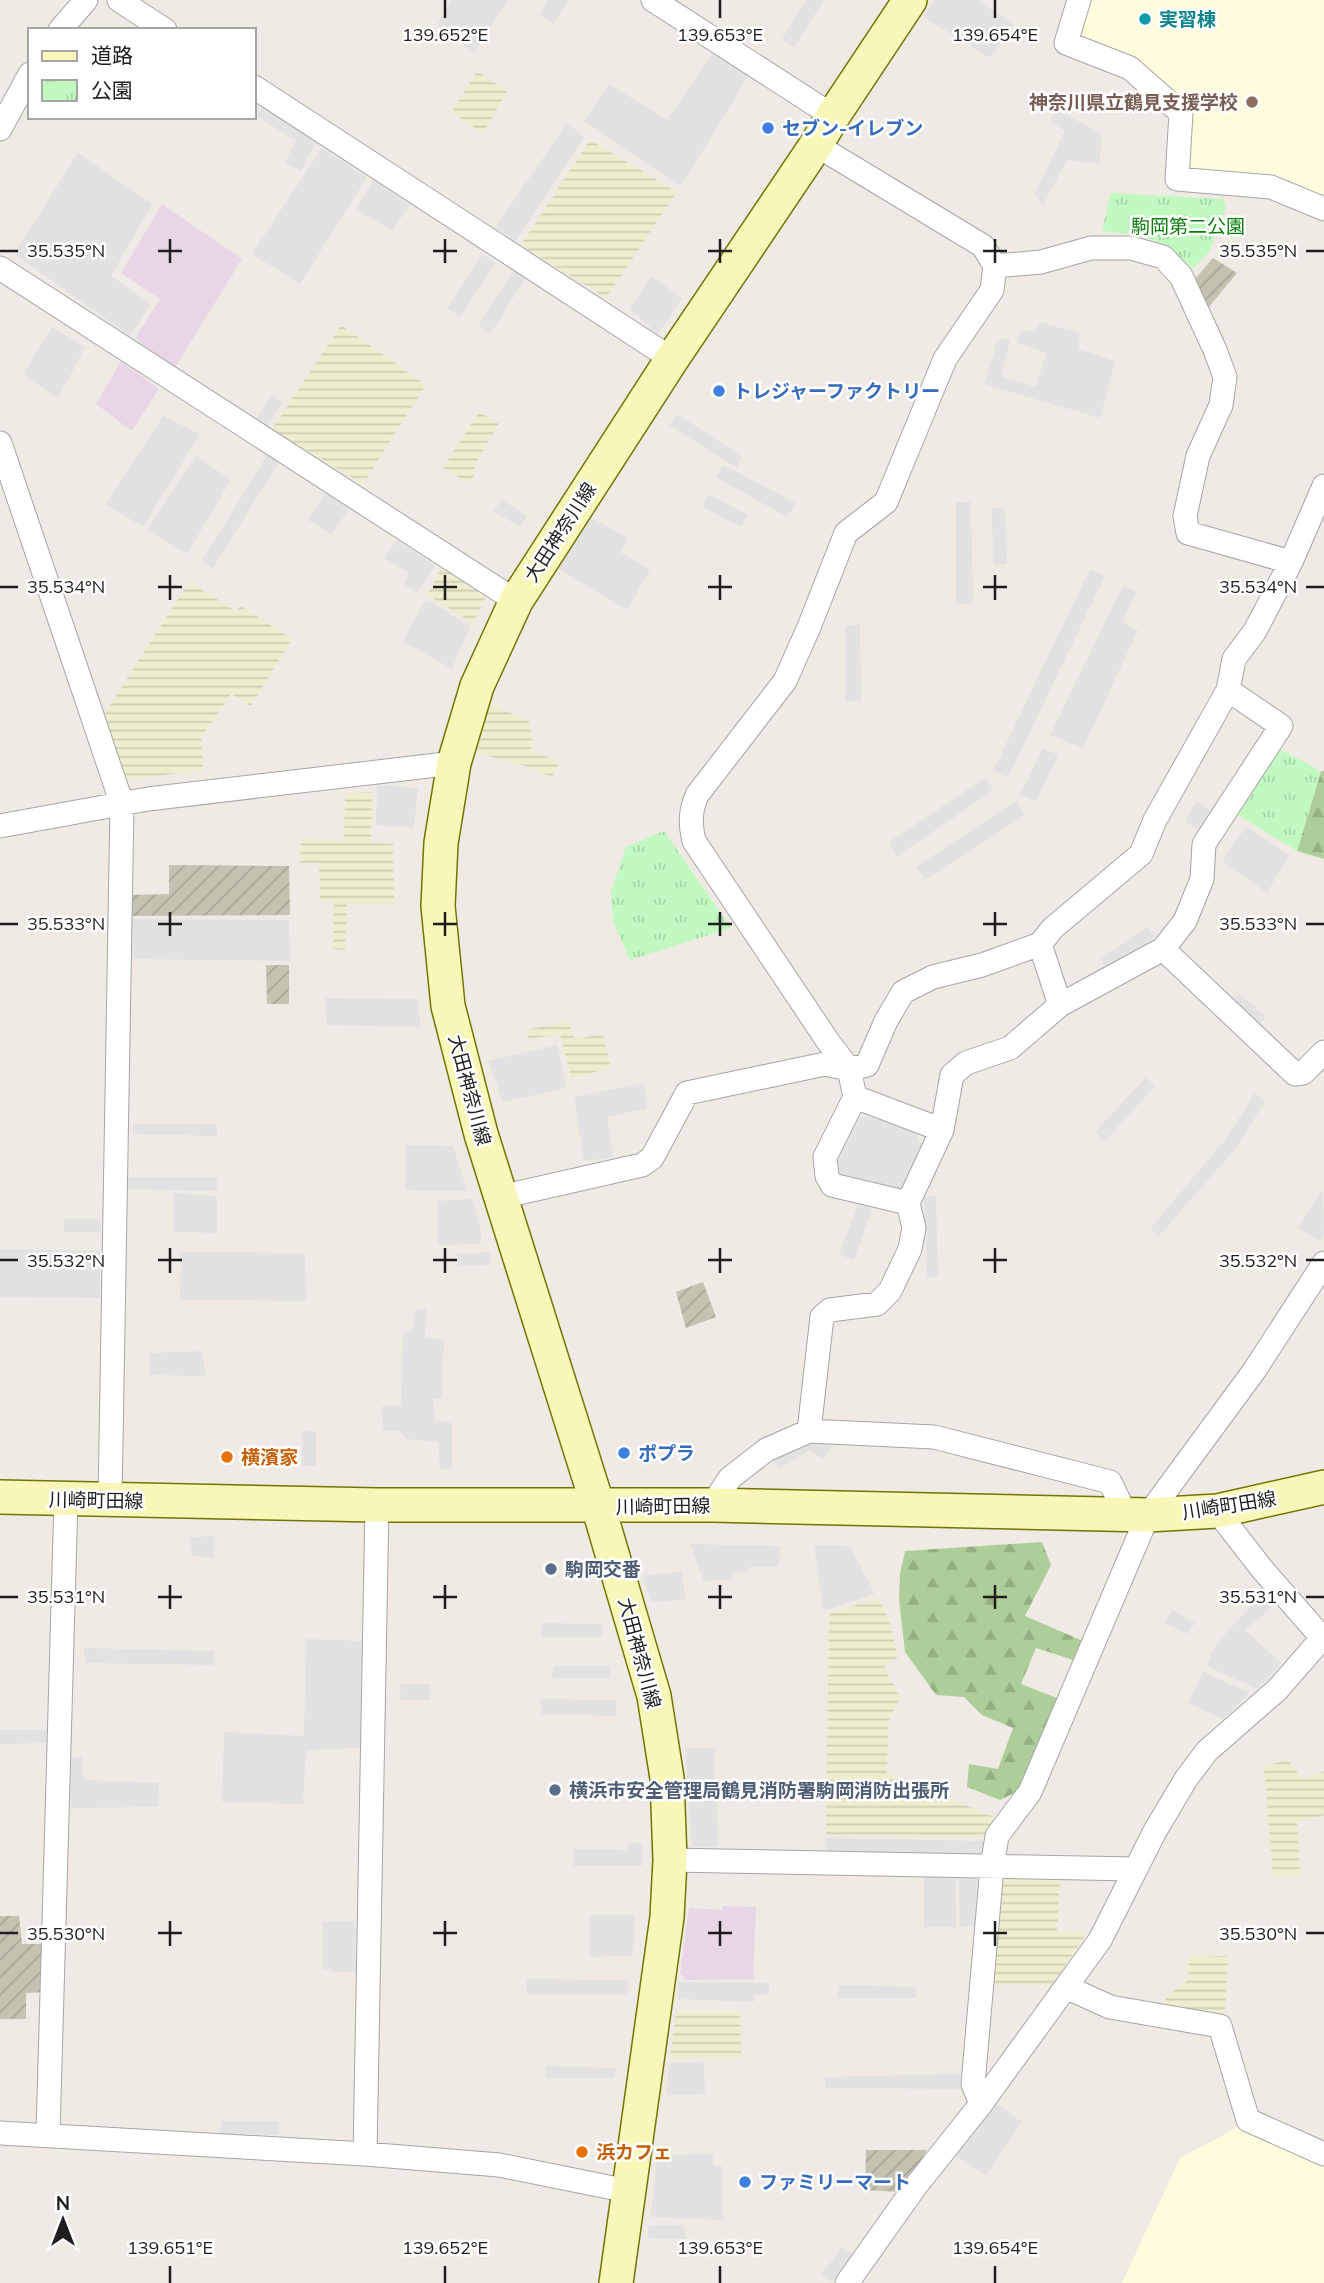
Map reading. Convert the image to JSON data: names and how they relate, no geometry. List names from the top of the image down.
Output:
{
  "streets": {
    "main road": ["大田神奈川線", "川崎町田線"]
  },
  "crossings": [
    ["大田神奈川線", "川崎町田線"]
  ],
  "parks": ["駒岡第二公園"],
  "places": [
    "実習棟",
    "神奈川県立鶴見支援学校",
    "セブン-イレブン",
    "トレジャーファクトリー",
    "ポプラ",
    "横濱家",
    "駒岡交番",
    "横浜市安全管理局鶴見消防署駒岡消防出張所",
    "浜カフェ",
    "ファミリーマート"
  ],
  "legend": ["道路", "公園"],
  "north": "top",
  "coordinates": [
    "139.652°E",
    "139.653°E",
    "139.654°E",
    "35.535°N",
    "35.534°N",
    "35.533°N",
    "35.532°N",
    "35.531°N",
    "35.530°N",
    "139.651°E"
  ]
}
